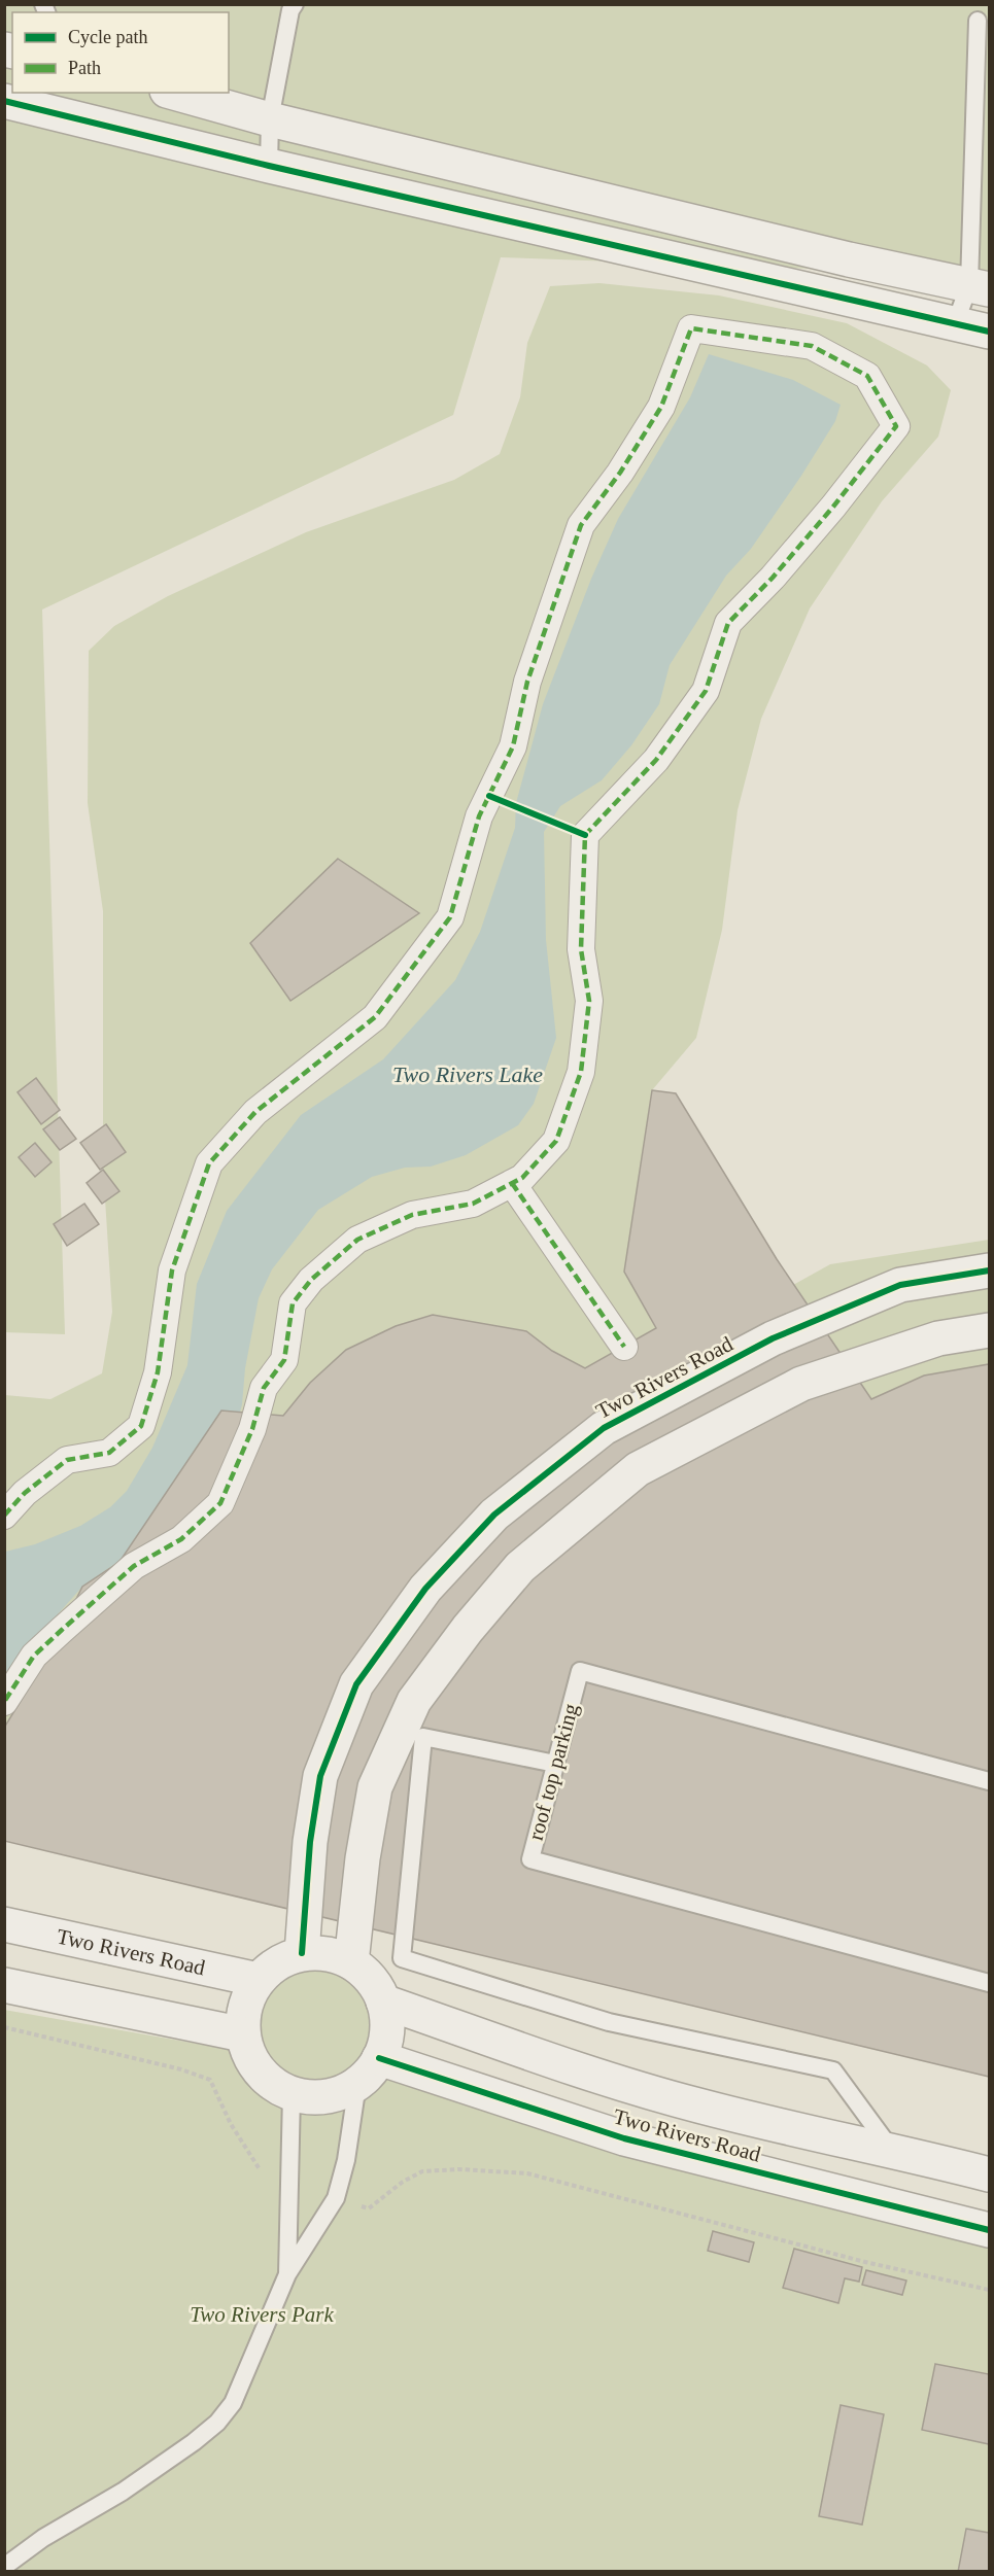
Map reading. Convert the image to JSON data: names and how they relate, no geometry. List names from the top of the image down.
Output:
{
  "streets": {
    "street": ["Two Rivers Road"],
    "lane": ["roof top parking"]
  },
  "water": ["Two Rivers Lake"],
  "parks": ["Two Rivers Park"],
  "legend": ["Cycle path", "Path"]
}
